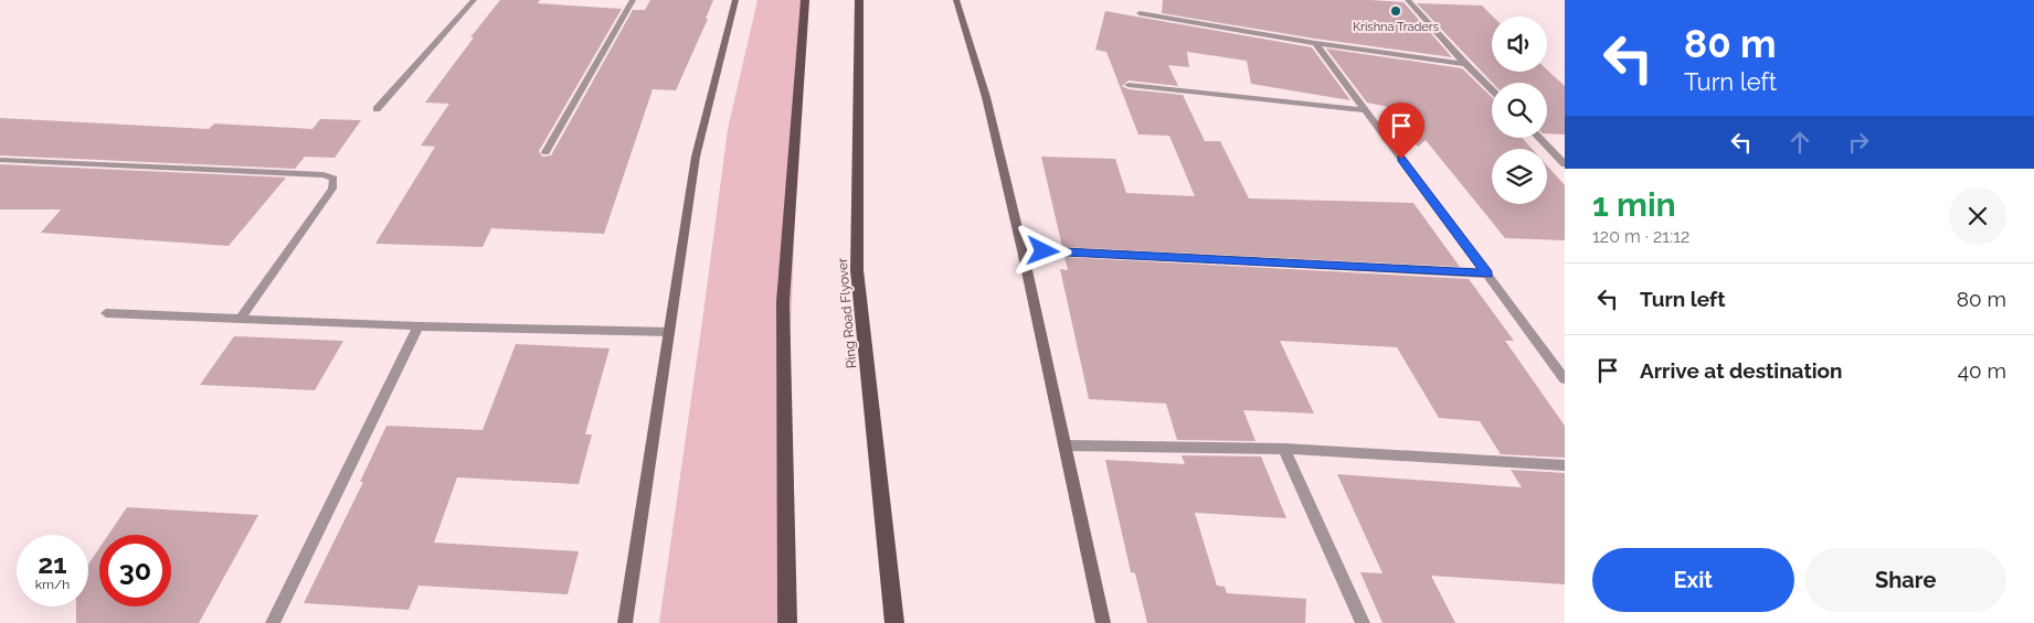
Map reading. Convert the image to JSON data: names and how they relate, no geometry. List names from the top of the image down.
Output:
{
  "streets": {
    "main road": ["Ring Road Flyover"]
  },
  "places": ["Krishna Traders"],
  "page": {
    "turn": ["80 m", "Turn left"],
    "heading": ["1 min", "120 m · 21:12"],
    "list": [
      {
        "name": "Turn left",
        "value": "80 m"
      },
      {
        "name": "Arrive at destination",
        "value": "40 m"
      }
    ],
    "speed": "21 km/h",
    "limit": "30",
    "buttons": ["Exit", "Share"]
  }
}
